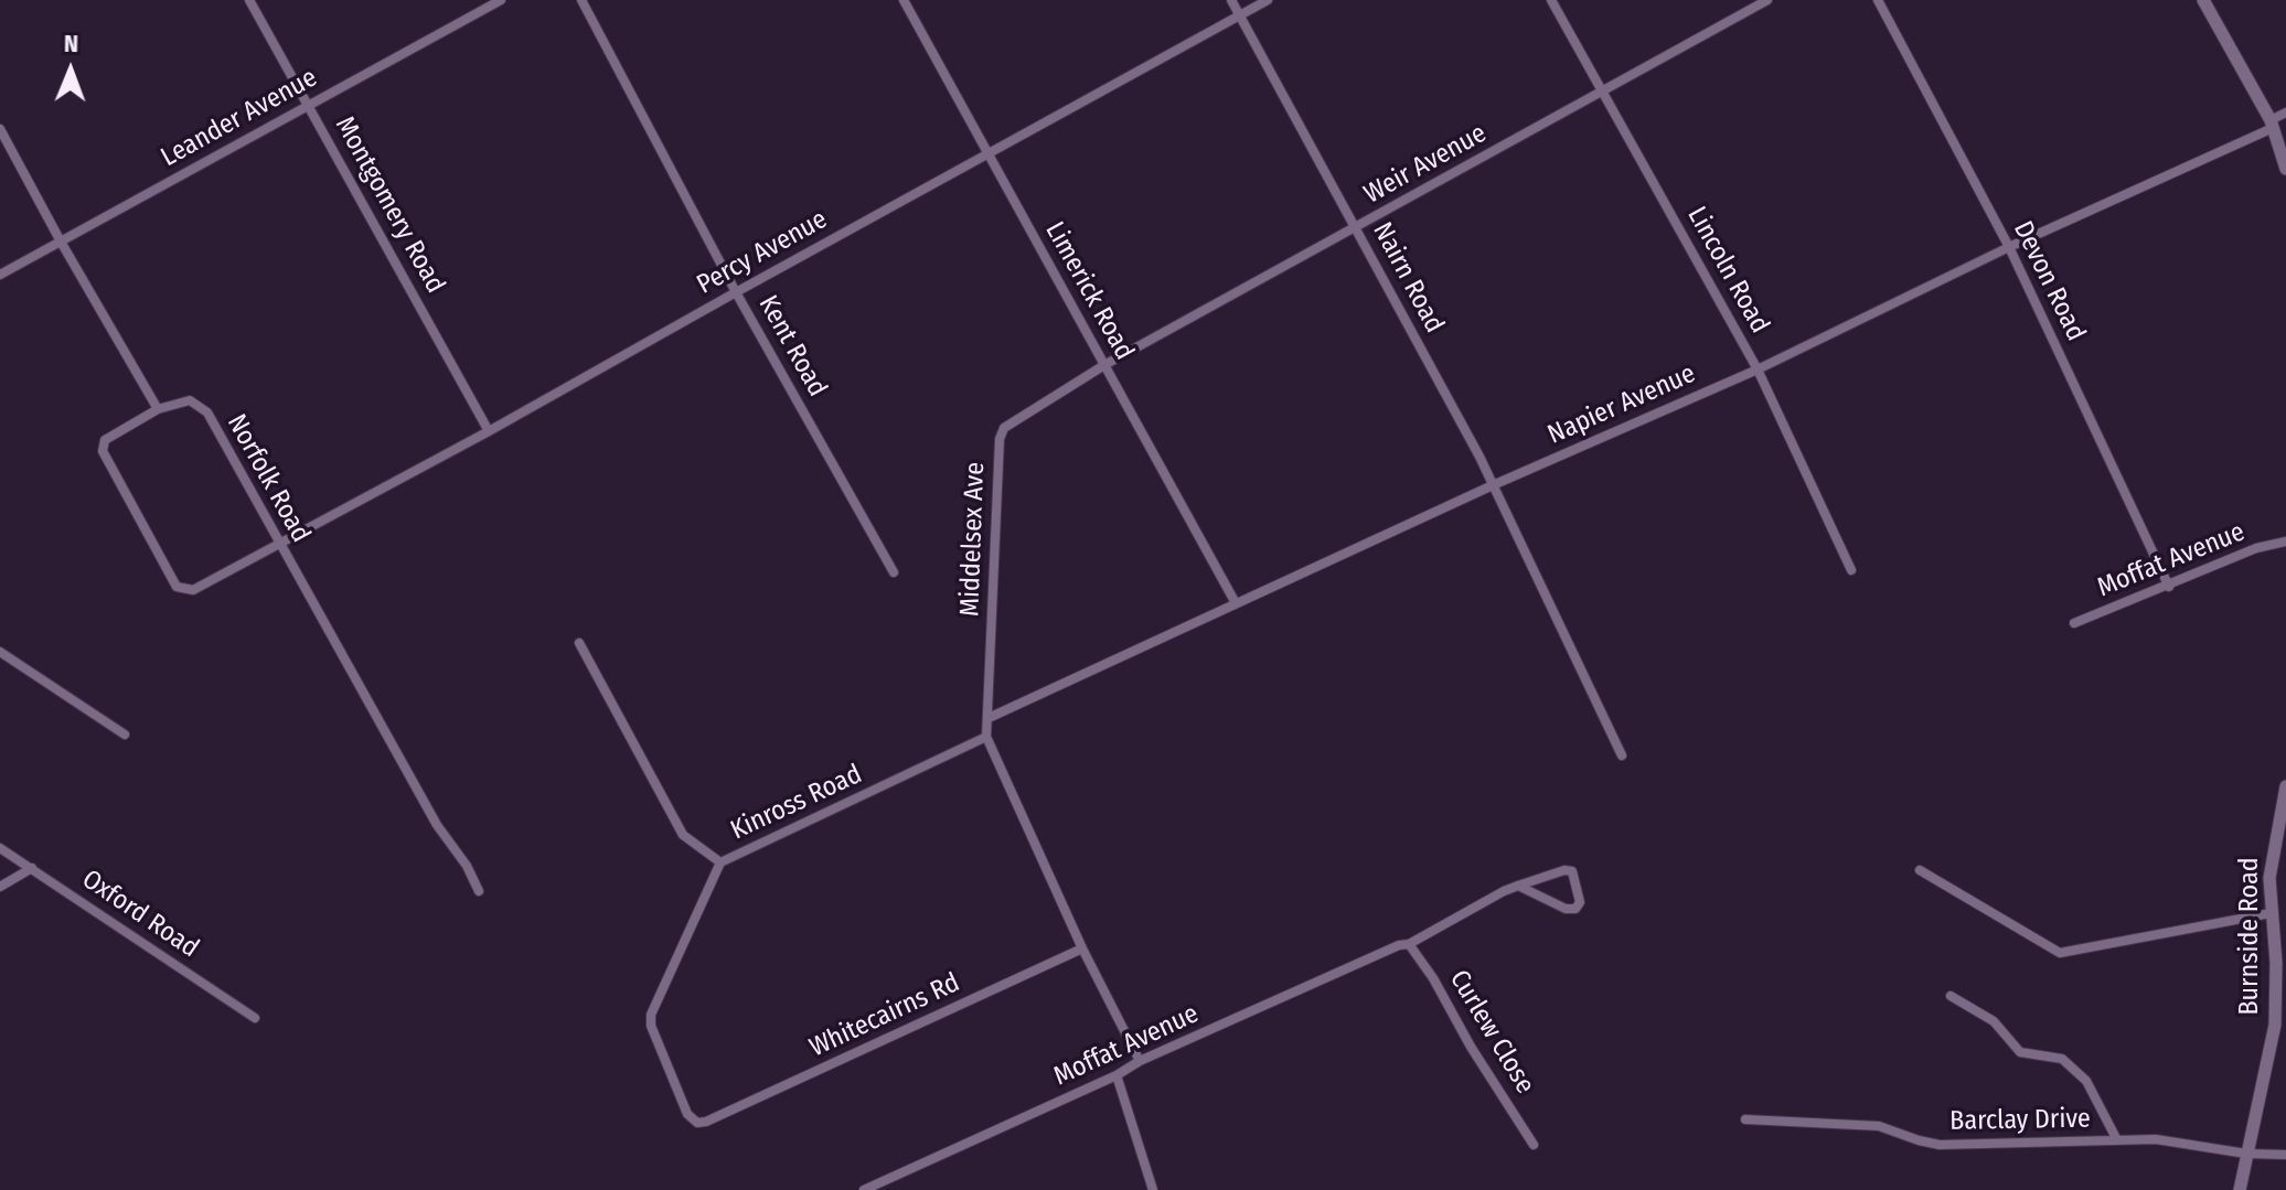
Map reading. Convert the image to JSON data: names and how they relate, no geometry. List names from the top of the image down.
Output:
{
  "streets": {
    "main road": ["Burnside Road"],
    "street": [
      "Leander Avenue",
      "Weir Avenue",
      "Montgomery Road",
      "Percy Avenue",
      "Lincoln Road",
      "Nairn Road",
      "Devon Road",
      "Limerick Road",
      "Kent Road",
      "Napier Avenue",
      "Norfolk Road",
      "Middelsex Ave",
      "Moffat Avenue",
      "Kinross Road",
      "Oxford Road",
      "Whitecairns Rd",
      "Curlew Close",
      "Barclay Drive"
    ]
  },
  "crossings": [
    ["Leander Avenue", "Montgomery Road"],
    ["Weir Avenue", "Lincoln Road"],
    ["Weir Avenue", "Nairn Road"],
    ["Weir Avenue", "Limerick Road"],
    ["Weir Avenue", "Middelsex Ave"],
    ["Montgomery Road", "Percy Avenue"],
    ["Percy Avenue", "Nairn Road"],
    ["Percy Avenue", "Limerick Road"],
    ["Percy Avenue", "Kent Road"],
    ["Percy Avenue", "Norfolk Road"],
    ["Lincoln Road", "Napier Avenue"],
    ["Nairn Road", "Napier Avenue"],
    ["Devon Road", "Napier Avenue"],
    ["Devon Road", "Moffat Avenue"],
    ["Limerick Road", "Napier Avenue"],
    ["Limerick Road", "Middelsex Ave"],
    ["Napier Avenue", "Middelsex Ave"],
    ["Moffat Avenue", "Curlew Close"],
    ["Kinross Road", "Whitecairns Rd"],
    ["Burnside Road", "Barclay Drive"]
  ],
  "north": "top"
}
